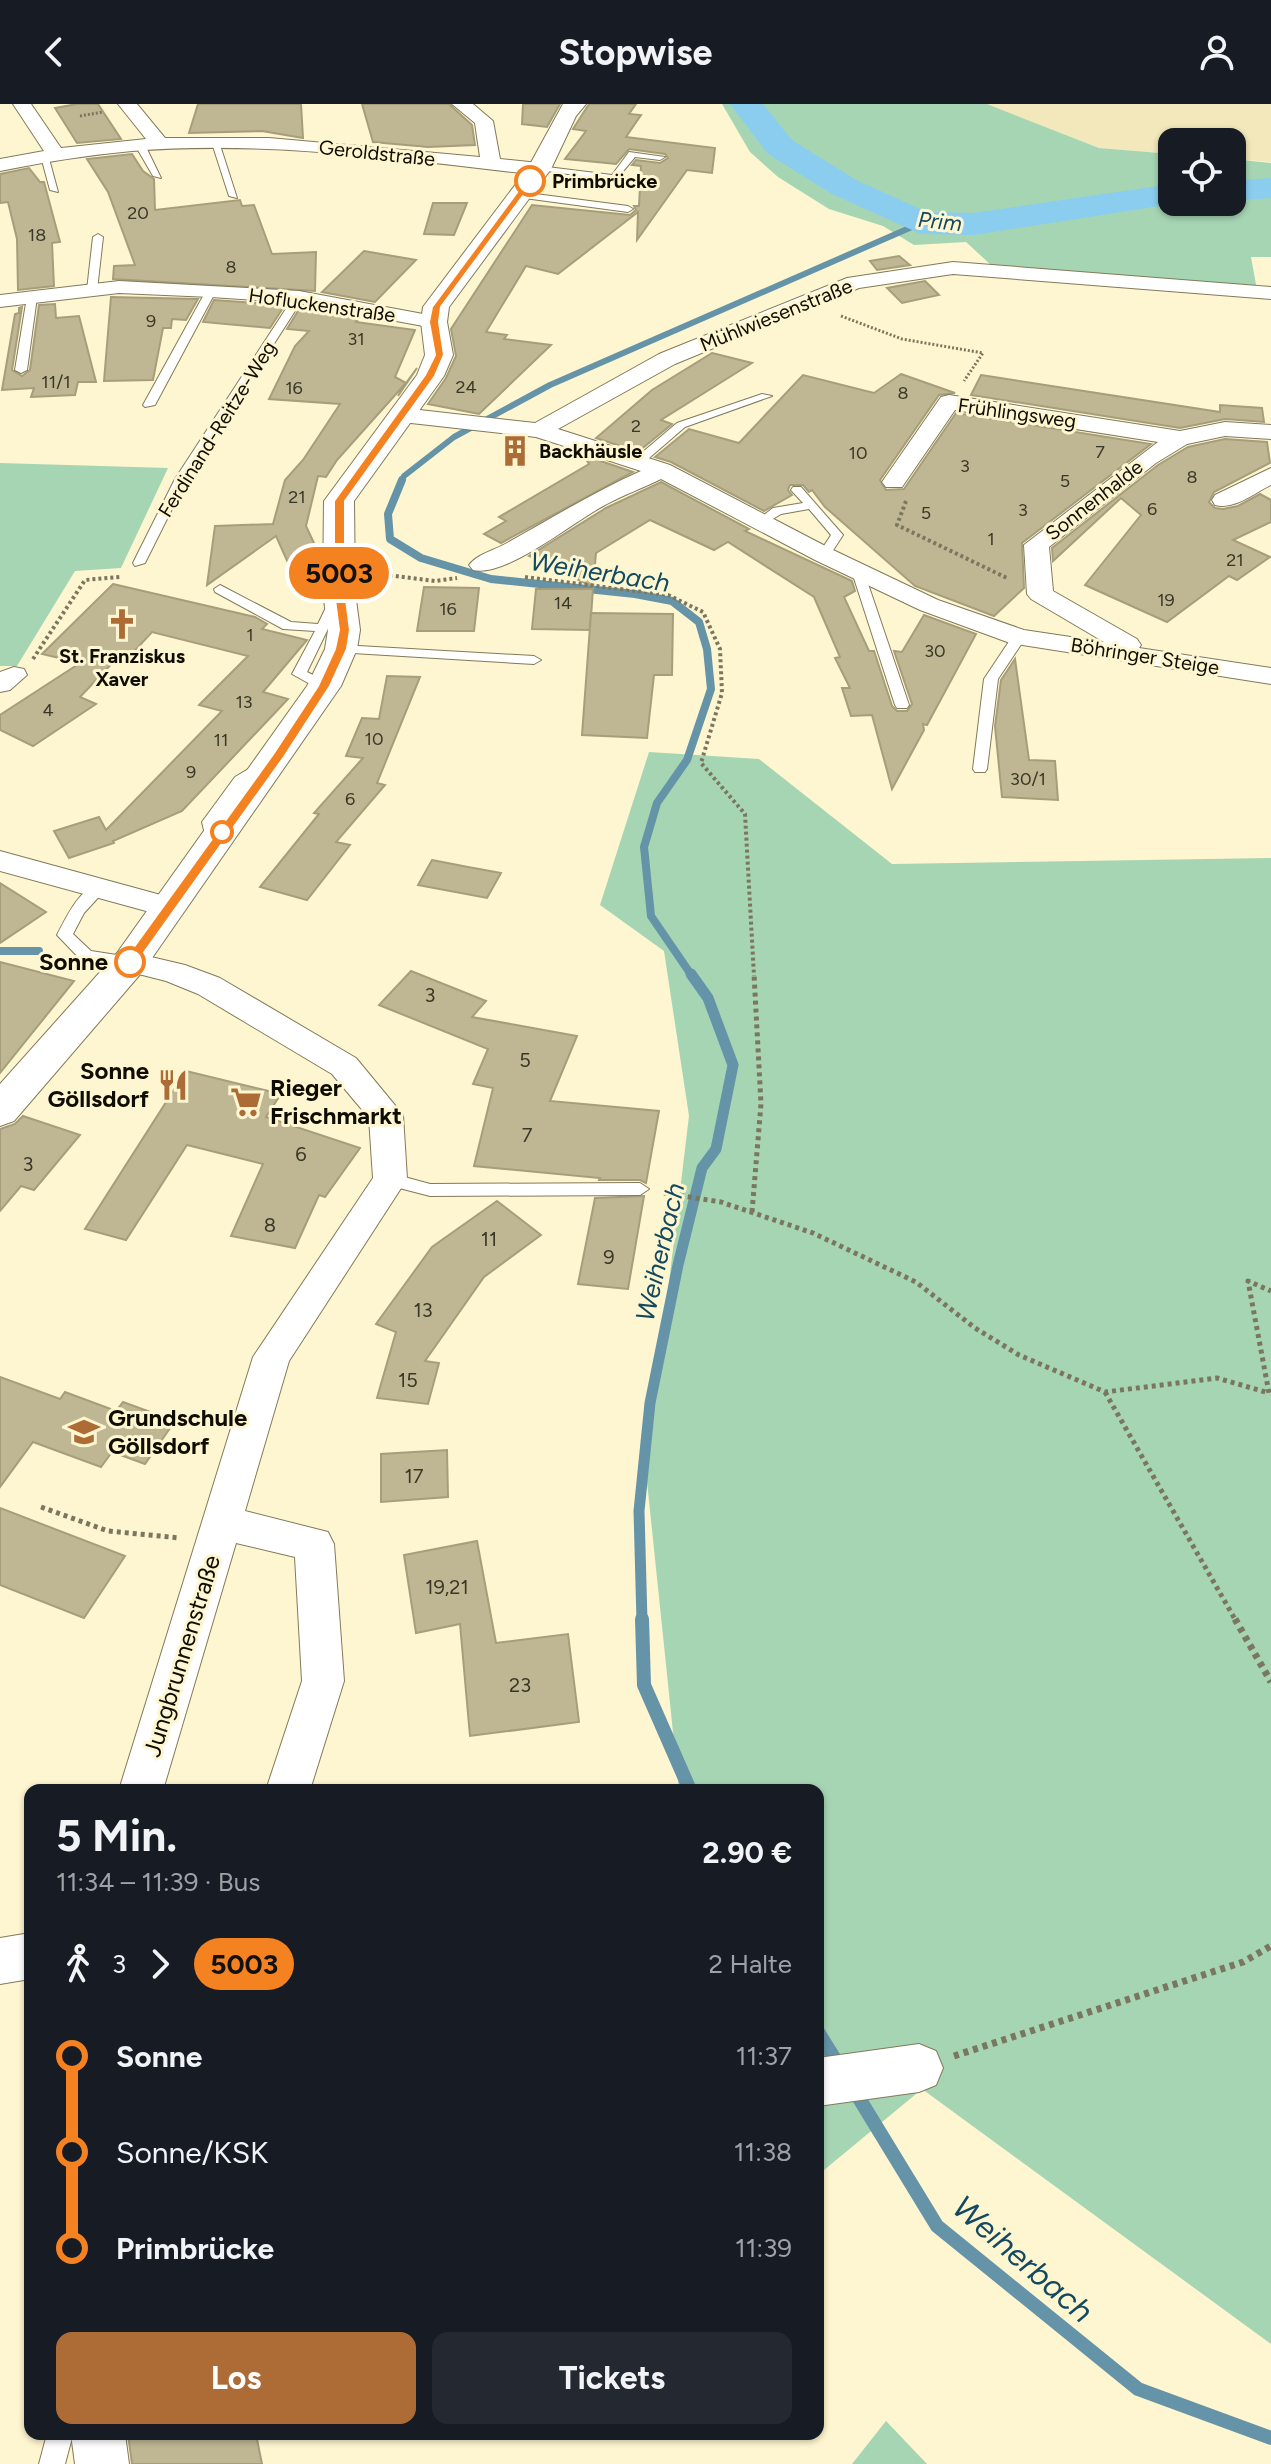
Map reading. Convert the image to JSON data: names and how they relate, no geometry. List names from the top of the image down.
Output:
{
  "streets": {
    "street": [
      "Geroldstraße",
      "Hofluckenstraße",
      "Mühlwiesenstraße",
      "Frühlingsweg",
      "Sonnenhalde",
      "Böhringer Steige",
      "Jungbrunnenstraße"
    ],
    "lane": ["Ferdinand-Reitze-Weg"]
  },
  "crossings": [
    ["Hofluckenstraße", "Ferdinand-Reitze-Weg"],
    ["Mühlwiesenstraße", "Böhringer Steige"],
    ["Frühlingsweg", "Sonnenhalde"]
  ],
  "water": ["Prim", "Weiherbach"],
  "places": {
    "other": ["Primbrücke", "Sonne"],
    "building": ["Backhäusle"],
    "church": ["St. Franziskus Xaver"],
    "restaurant": ["Sonne Göllsdorf"],
    "supermarket": ["Rieger Frischmarkt"],
    "school or university": ["Grundschule Göllsdorf"]
  },
  "lines": ["bus line 5003"],
  "house_numbers": [
    "20",
    "18",
    "8",
    "9",
    "31",
    "11/1",
    "24",
    "16",
    "8",
    "2",
    "7",
    "10",
    "3",
    "8",
    "5",
    "21",
    "6",
    "3",
    "5",
    "1",
    "21",
    "19",
    "14",
    "16",
    "1",
    "30",
    "13",
    "4",
    "10",
    "11",
    "9",
    "30/1",
    "6",
    "3",
    "5",
    "7",
    "6",
    "3",
    "8",
    "11",
    "9",
    "13",
    "15",
    "17",
    "19,21",
    "23"
  ],
  "page": {
    "header": "Stopwise",
    "on_map": "5003",
    "heading": ["5 Min.", "11:34 – 11:39 · Bus", "2.90 €"],
    "legs": ["3", "5003", "2 Halte"],
    "list": [
      {
        "name": "Sonne",
        "value": "11:37"
      },
      {
        "name": "Sonne/KSK",
        "value": "11:38"
      },
      {
        "name": "Primbrücke",
        "value": "11:39"
      }
    ],
    "buttons": ["Los", "Tickets"]
  }
}
